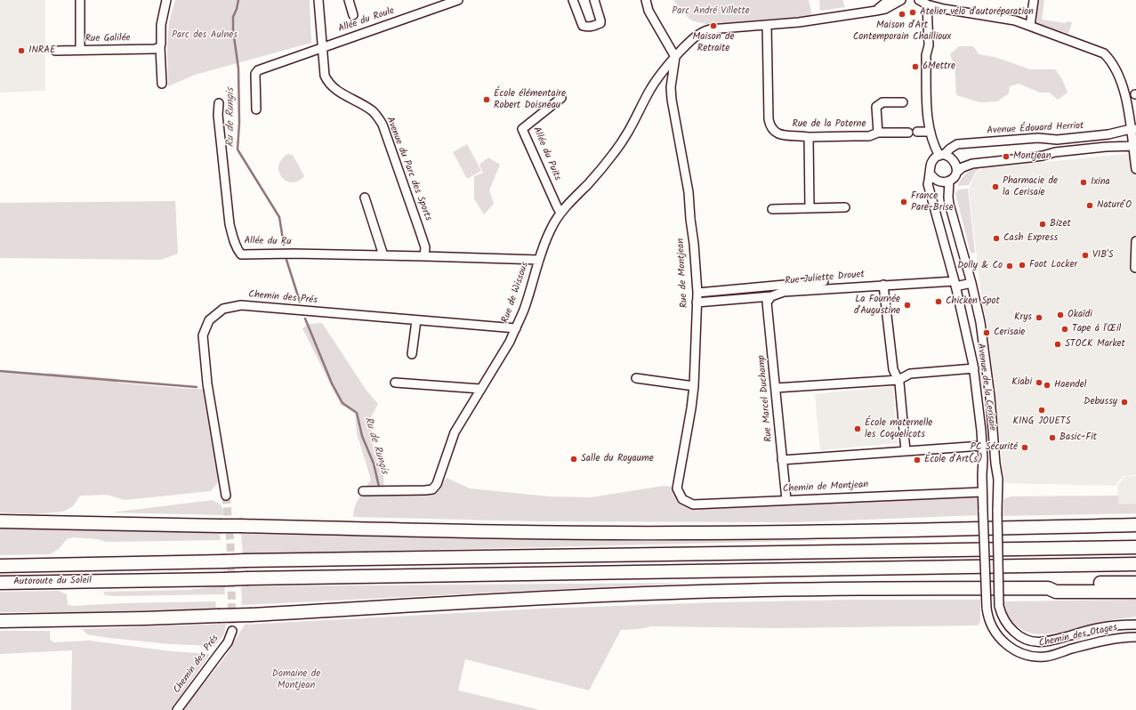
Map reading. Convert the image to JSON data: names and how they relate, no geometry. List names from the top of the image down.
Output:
{
  "streets": {
    "highway": ["Autoroute du Soleil"],
    "street": [
      "Allée du Roule",
      "Rue Galilée",
      "Rue de la Poterne",
      "Avenue Édouard Herriot",
      "Allée du Puits",
      "Avenue du Parc des Sports",
      "Allée du Ru",
      "Rue de Montjean",
      "Rue Juliette Drouet",
      "Rue de Wissous",
      "Chemin des Prés",
      "Avenue de la Cerisaie",
      "Rue Marcel Duchamp",
      "Chemin de Montjean",
      "Chemin des Otages"
    ]
  },
  "crossings": [
    ["Allée du Roule", "Avenue du Parc des Sports"],
    ["Rue de la Poterne", "Rue de Wissous"],
    ["Avenue Édouard Herriot", "Avenue de la Cerisaie"],
    ["Allée du Puits", "Rue de Wissous"],
    ["Avenue du Parc des Sports", "Allée du Ru"],
    ["Rue de Montjean", "Rue Juliette Drouet"],
    ["Rue de Montjean", "Rue de Wissous"],
    ["Rue de Montjean", "Chemin de Montjean"],
    ["Rue Juliette Drouet", "Avenue de la Cerisaie"],
    ["Rue Juliette Drouet", "Rue Marcel Duchamp"],
    ["Rue de Wissous", "Chemin des Prés"],
    ["Avenue de la Cerisaie", "Chemin de Montjean"],
    ["Avenue de la Cerisaie", "Chemin des Otages"],
    ["Rue Marcel Duchamp", "Chemin de Montjean"]
  ],
  "water": ["Ru de Rungis"],
  "parks": ["Parc André Villette", "Parc des Aulnes", "Domaine de Montjean"],
  "places": [
    "Atelier vélo d'autoréparation",
    "Maison d'Art Contemporain Chaillioux",
    "Maison de Retraite",
    "INRAE",
    "6Mettre",
    "École élémentaire Robert Doisneau",
    "Montjean",
    "Ixina",
    "Pharmacie de la Cerisaie",
    "France Pare-Brise",
    "Naturé'O",
    "Bizet",
    "Cash Express",
    "VIB'S",
    "Foot Locker",
    "Dolly & Co",
    "Chicken Spot",
    "La Fournée d'Augustine",
    "Okaïdi",
    "Krys",
    "Tape à l'Œil",
    "Cerisaie",
    "STOCK Market",
    "Kiabi",
    "Haendel",
    "Debussy",
    "KING JOUETS",
    "École maternelle les Coquelicots",
    "Basic-Fit",
    "PC Sécurité",
    "Salle du Royaume",
    "École d'Art(s)"
  ]
}
